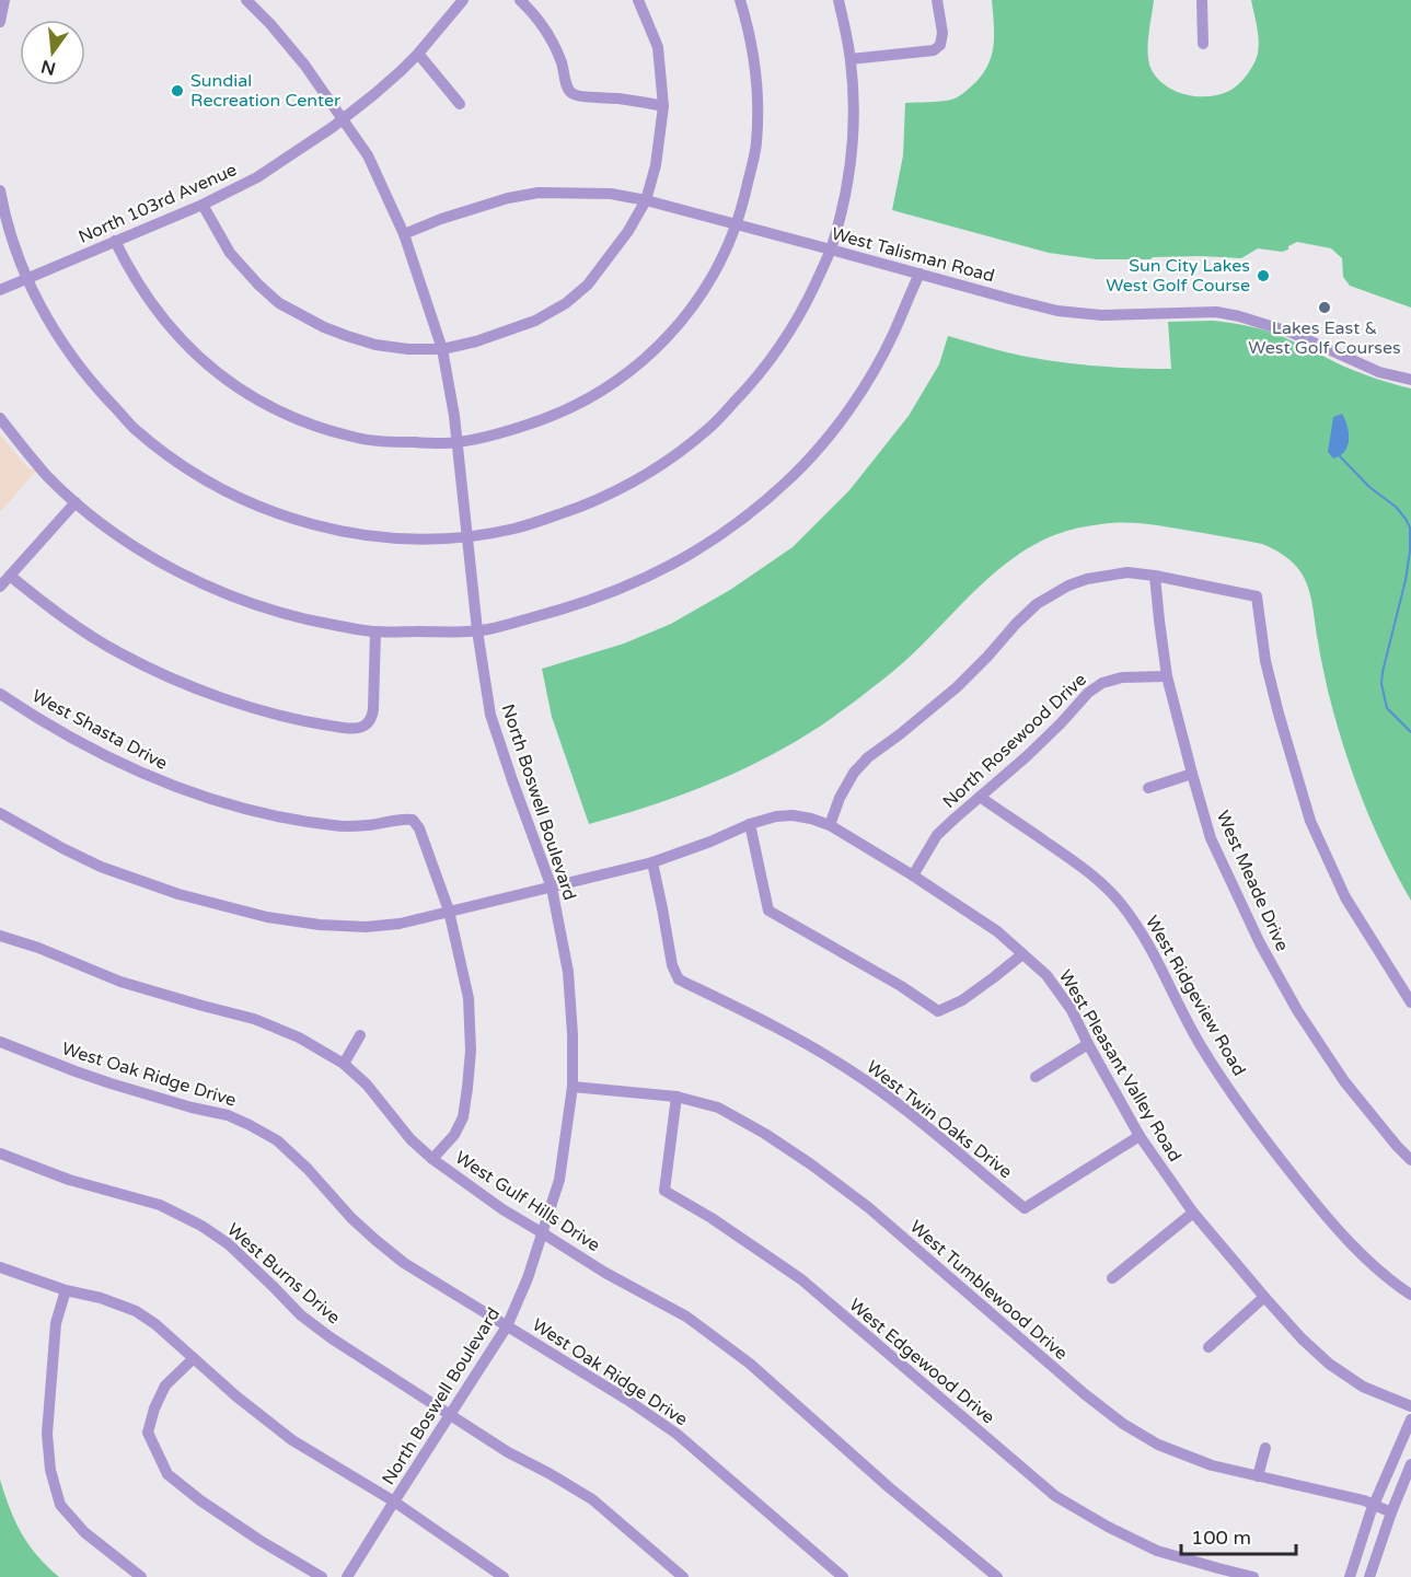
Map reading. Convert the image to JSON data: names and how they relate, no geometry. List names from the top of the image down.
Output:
{
  "streets": {
    "street": [
      "North 103rd Avenue",
      "West Talisman Road",
      "West Shasta Drive",
      "North Rosewood Drive",
      "North Boswell Boulevard",
      "West Meade Drive",
      "West Ridgeview Road",
      "West Pleasant Valley Road",
      "West Oak Ridge Drive",
      "West Twin Oaks Drive",
      "West Gulf Hills Drive",
      "West Burns Drive",
      "West Tumblewood Drive",
      "West Edgewood Drive"
    ]
  },
  "crossings": [
    ["North 103rd Avenue", "North Boswell Boulevard"],
    ["West Talisman Road", "North Boswell Boulevard"],
    ["West Shasta Drive", "West Pleasant Valley Road"],
    ["West Shasta Drive", "West Gulf Hills Drive"],
    ["North Rosewood Drive", "West Meade Drive"],
    ["North Rosewood Drive", "West Ridgeview Road"],
    ["North Rosewood Drive", "West Pleasant Valley Road"],
    ["North Boswell Boulevard", "West Pleasant Valley Road"],
    ["North Boswell Boulevard", "West Oak Ridge Drive"],
    ["North Boswell Boulevard", "West Gulf Hills Drive"],
    ["North Boswell Boulevard", "West Burns Drive"],
    ["North Boswell Boulevard", "West Tumblewood Drive"],
    ["West Pleasant Valley Road", "West Twin Oaks Drive"],
    ["West Tumblewood Drive", "West Edgewood Drive"]
  ],
  "places": ["Sundial Recreation Center", "Sun City Lakes West Golf Course", "Lakes East & West Golf Courses"],
  "scale_bar": "100 m",
  "north": "bottom"
}
